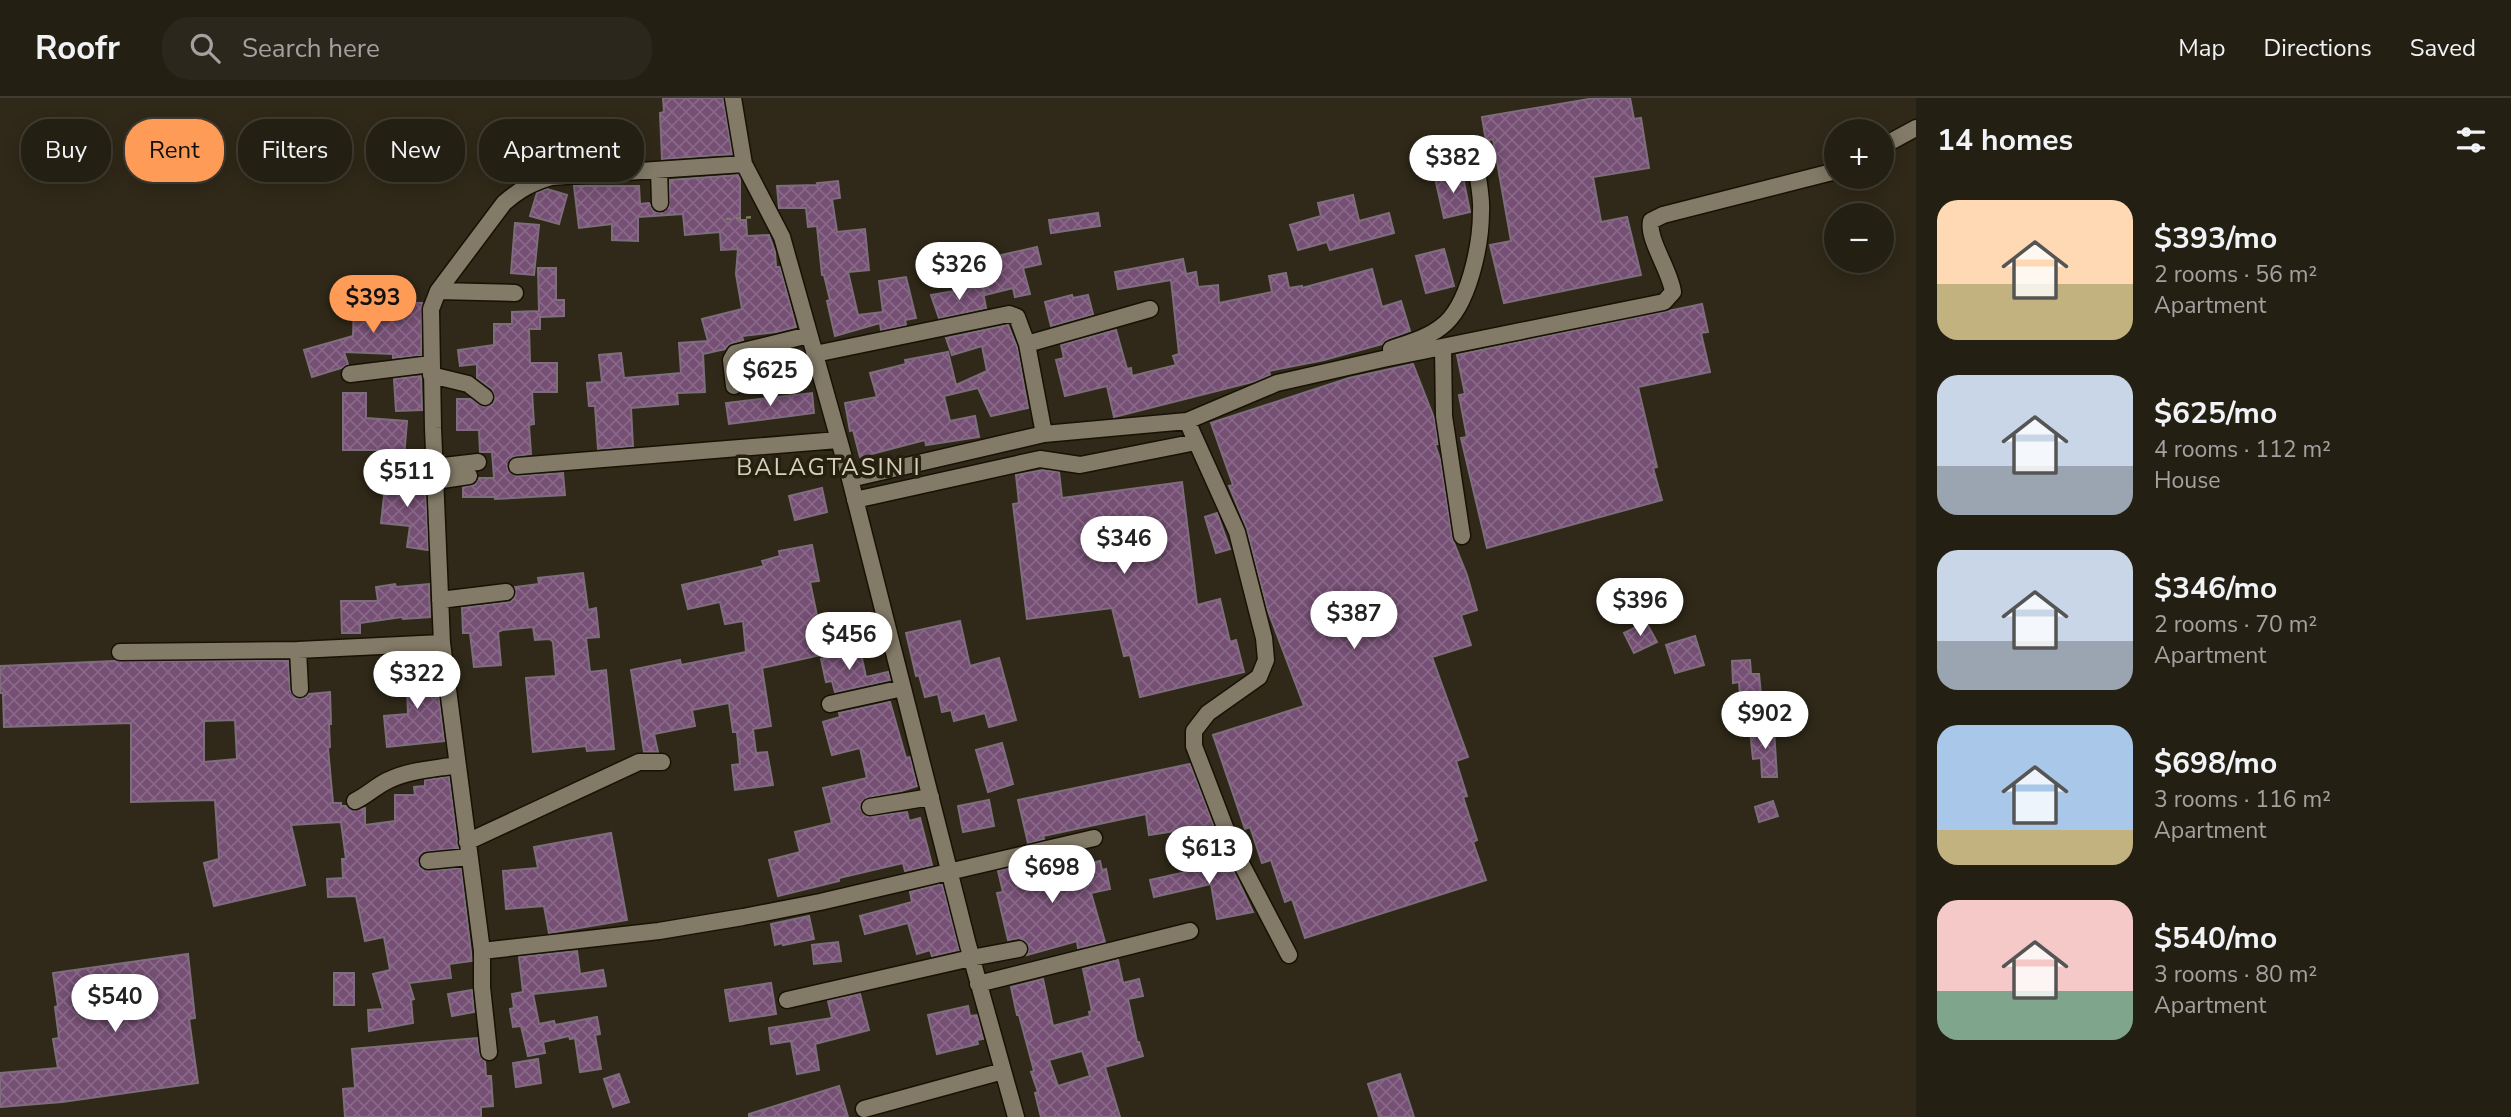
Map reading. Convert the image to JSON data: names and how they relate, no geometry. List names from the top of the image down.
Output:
{
  "districts": ["BALAGTASIN I"],
  "page": {
    "header": "Roofr",
    "search": "Search here",
    "nav": ["Map", "Directions", "Saved"],
    "heading": "14 homes",
    "map_buttons": ["+", "−"],
    "chip": [
      "Buy",
      "Rent",
      "Filters",
      "New",
      "Apartment"
    ],
    "price": [
      "$382",
      "$326",
      "$393",
      "$625",
      "$511",
      "$346",
      "$396",
      "$387",
      "$456",
      "$322",
      "$902",
      "$613",
      "$698",
      "$540"
    ],
    "list": [
      {
        "name": "$393/mo",
        "note": "2 rooms · 56 m² · Apartment"
      },
      {
        "name": "$625/mo",
        "note": "4 rooms · 112 m² · House"
      },
      {
        "name": "$346/mo",
        "note": "2 rooms · 70 m² · Apartment"
      },
      {
        "name": "$698/mo",
        "note": "3 rooms · 116 m² · Apartment"
      },
      {
        "name": "$540/mo",
        "note": "3 rooms · 80 m² · Apartment"
      }
    ]
  }
}
